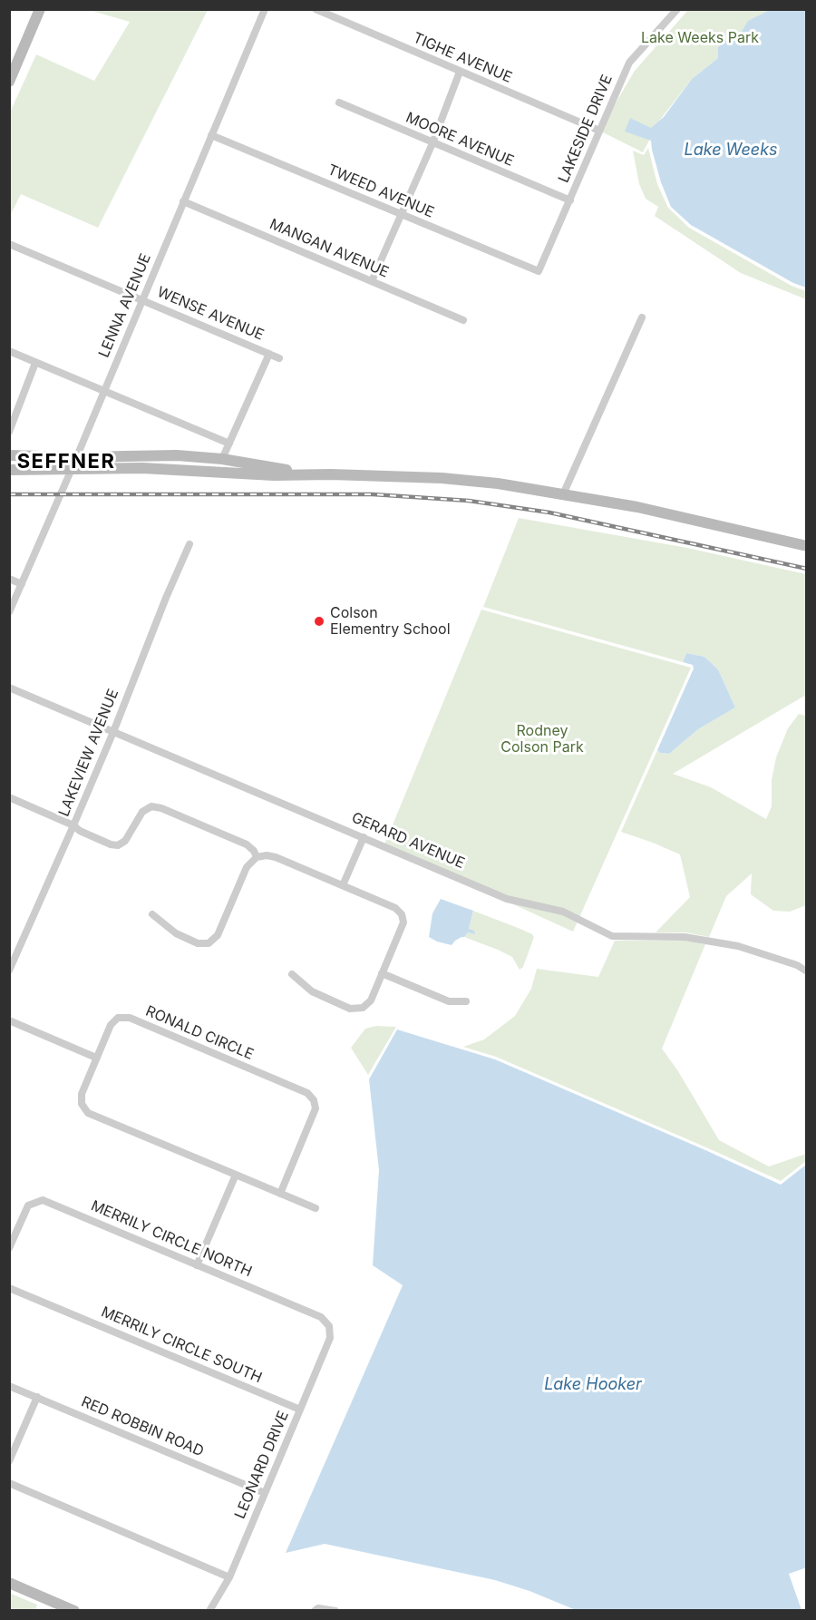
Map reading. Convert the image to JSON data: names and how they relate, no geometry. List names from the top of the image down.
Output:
{
  "streets": {
    "street": [
      "TIGHE AVENUE",
      "LAKESIDE DRIVE",
      "MOORE AVENUE",
      "TWEED AVENUE",
      "MANGAN AVENUE",
      "LENNA AVENUE",
      "WENSE AVENUE",
      "LAKEVIEW AVENUE",
      "GERARD AVENUE",
      "RONALD CIRCLE",
      "MERRILY CIRCLE NORTH",
      "MERRILY CIRCLE SOUTH",
      "RED ROBBIN ROAD",
      "LEONARD DRIVE"
    ]
  },
  "crossings": [
    ["TIGHE AVENUE", "LAKESIDE DRIVE"],
    ["LAKESIDE DRIVE", "MOORE AVENUE"],
    ["LAKESIDE DRIVE", "TWEED AVENUE"],
    ["TWEED AVENUE", "LENNA AVENUE"],
    ["MANGAN AVENUE", "LENNA AVENUE"],
    ["LENNA AVENUE", "WENSE AVENUE"],
    ["LAKEVIEW AVENUE", "GERARD AVENUE"],
    ["MERRILY CIRCLE NORTH", "LEONARD DRIVE"],
    ["MERRILY CIRCLE SOUTH", "LEONARD DRIVE"],
    ["RED ROBBIN ROAD", "LEONARD DRIVE"]
  ],
  "districts": ["SEFFNER"],
  "water": ["Lake Weeks", "Lake Hooker"],
  "parks": ["Lake Weeks Park", "Rodney Colson Park"],
  "places": ["Colson Elementry School"]
}
